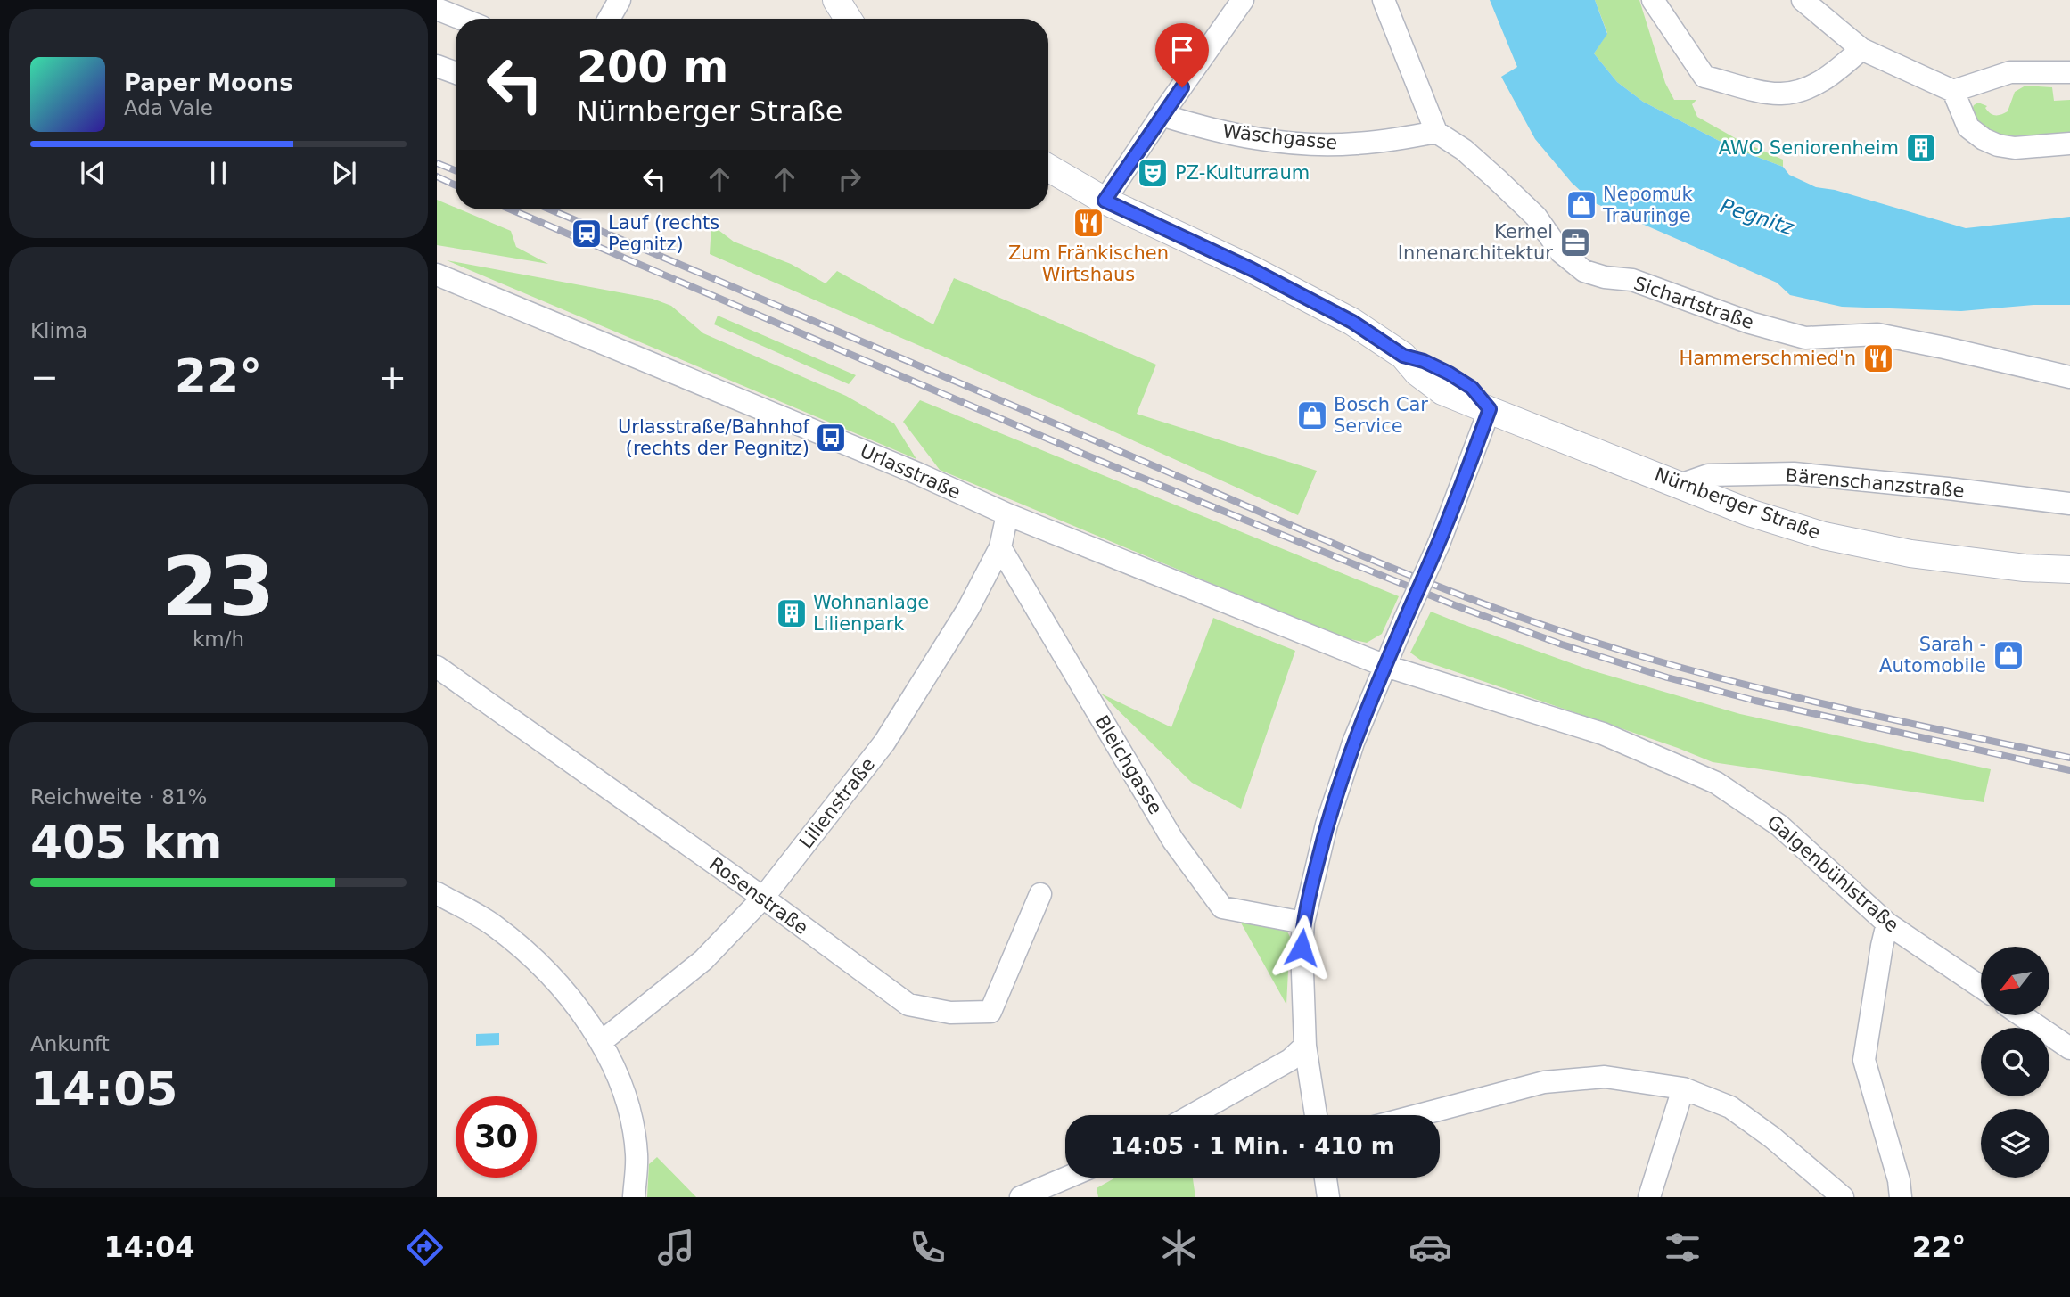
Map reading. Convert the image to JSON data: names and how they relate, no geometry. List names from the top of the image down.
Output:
{
  "streets": {
    "street": [
      "Wäschgasse",
      "Sichartstraße",
      "Urlasstraße",
      "Bärenschanzstraße",
      "Nürnberger Straße",
      "Bleichgasse",
      "Lilienstraße",
      "Galgenbühlstraße",
      "Rosenstraße"
    ]
  },
  "crossings": [
    ["Wäschgasse", "Sichartstraße"],
    ["Urlasstraße", "Lilienstraße"],
    ["Urlasstraße", "Galgenbühlstraße"],
    ["Bärenschanzstraße", "Nürnberger Straße"],
    ["Bleichgasse", "Lilienstraße"],
    ["Lilienstraße", "Rosenstraße"]
  ],
  "water": ["Pegnitz"],
  "places": {
    "building": ["AWO Seniorenheim", "Wohnanlage Lilienpark"],
    "theatre": ["PZ-Kulturraum"],
    "shop": ["Nepomuk Trauringe", "Bosch Car Service", "Sarah - Automobile"],
    "restaurant": ["Zum Fränkischen Wirtshaus", "Hammerschmied'n"],
    "station": ["Lauf (rechts Pegnitz)"],
    "office": ["Kernel Innenarchitektur"],
    "bus stop": ["Urlasstraße/Bahnhof (rechts der Pegnitz)"]
  },
  "north": "bottom left",
  "page": {
    "turn": ["200 m", "Nürnberger Straße"],
    "song": ["Paper Moons", "Ada Vale"],
    "tile": [
      "Klima",
      ["23", "km/h"],
      ["Reichweite · 81%", "405 km"],
      ["Ankunft", "14:05"]
    ],
    "heat": ["−", "22°", "+"],
    "limit": "30",
    "trip": "14:05 · 1 Min. · 410 m",
    "tabs": ["14:04", "22°"]
  }
}
